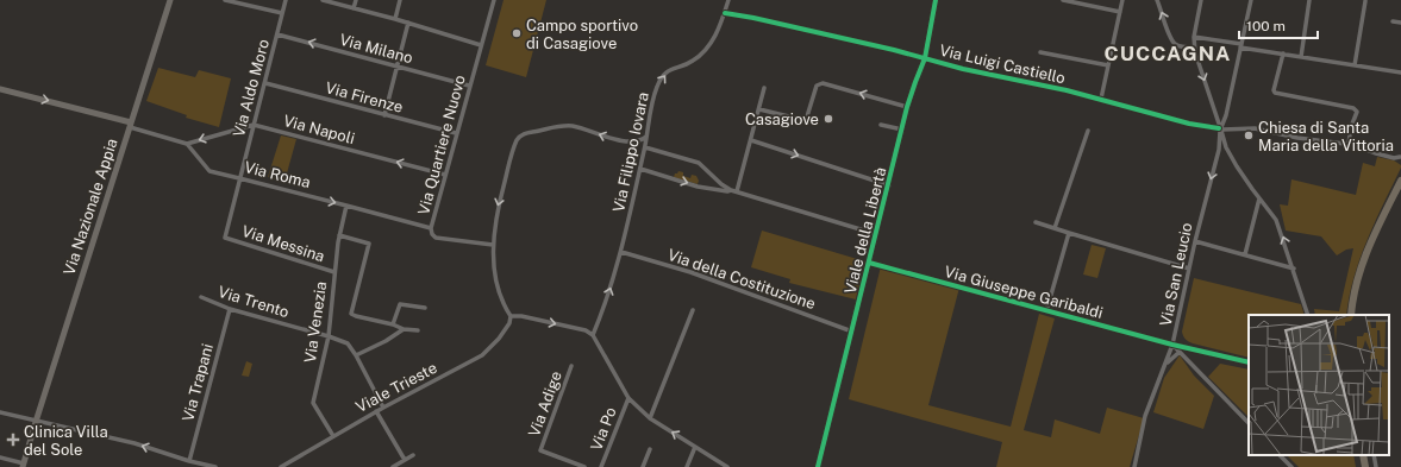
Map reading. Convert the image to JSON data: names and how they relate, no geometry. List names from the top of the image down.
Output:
{
  "streets": {
    "street": [
      "Via Milano",
      "Via Luigi Castiello",
      "Via Aldo Moro",
      "Via Firenze",
      "Via Napoli",
      "Via Quartiere Nuovo",
      "Via Filippo Iovara",
      "Via Roma",
      "Via Nazionale Appia",
      "Viale della Libertà",
      "Via Messina",
      "Via San Leucio",
      "Via della Costituzione",
      "Via Giuseppe Garibaldi",
      "Via Trento",
      "Via Venezia",
      "Via Trapani",
      "Viale Trieste",
      "Via Adige",
      "Via Po"
    ]
  },
  "crossings": [
    ["Via Milano", "Via Aldo Moro"],
    ["Via Milano", "Via Quartiere Nuovo"],
    ["Via Luigi Castiello", "Via Filippo Iovara"],
    ["Via Luigi Castiello", "Viale della Libertà"],
    ["Via Luigi Castiello", "Via San Leucio"],
    ["Via Aldo Moro", "Via Firenze"],
    ["Via Aldo Moro", "Via Napoli"],
    ["Via Aldo Moro", "Via Roma"],
    ["Via Aldo Moro", "Via Messina"],
    ["Via Firenze", "Via Quartiere Nuovo"],
    ["Via Napoli", "Via Quartiere Nuovo"],
    ["Via Quartiere Nuovo", "Via Roma"],
    ["Via Filippo Iovara", "Via della Costituzione"],
    ["Via Roma", "Via Venezia"],
    ["Viale della Libertà", "Via della Costituzione"],
    ["Viale della Libertà", "Via Giuseppe Garibaldi"],
    ["Via Messina", "Via Venezia"],
    ["Via San Leucio", "Via Giuseppe Garibaldi"],
    ["Via Trento", "Via Venezia"],
    ["Via Trento", "Via Trapani"],
    ["Via Venezia", "Viale Trieste"]
  ],
  "one_way": [
    "Via Milano",
    "Via Napoli",
    "Via Filippo Iovara",
    "Via Roma"
  ],
  "districts": ["CUCCAGNA"],
  "places": {
    "other": ["Campo sportivo di Casagiove", "Casagiove", "Chiesa di Santa Maria della Vittoria"],
    "health": ["Clinica Villa del Sole"]
  },
  "scale_bar": "100 m"
}
